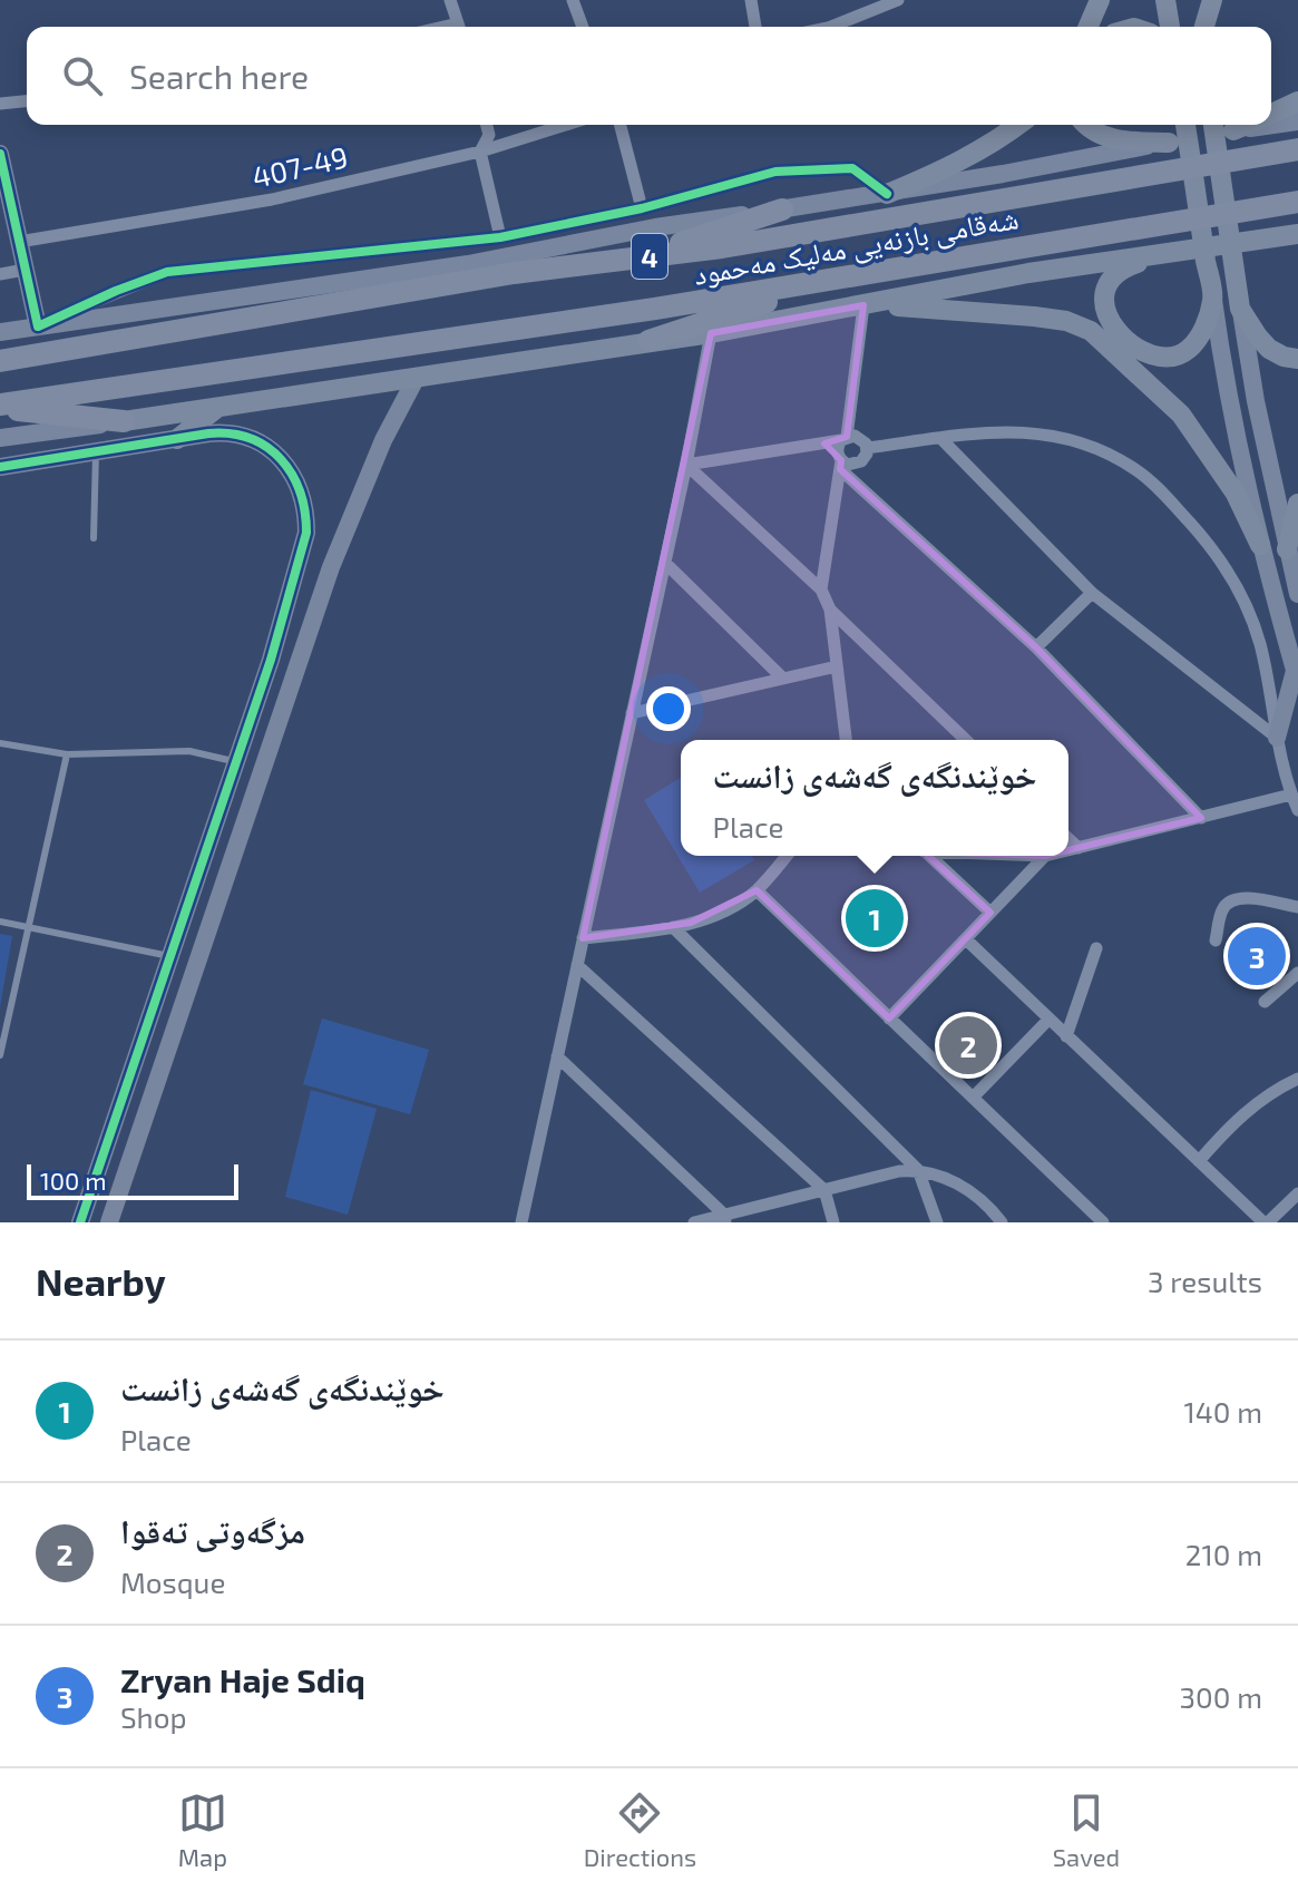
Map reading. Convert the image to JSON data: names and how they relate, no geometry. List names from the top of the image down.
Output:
{
  "streets": {
    "highway": ["شەقامی بازنەیی مەلیک مەحمود", "4"],
    "street": ["407-49"]
  },
  "scale_bar": "100 m",
  "page": {
    "search": "Search here",
    "popup": ["خوێندنگەی گەشەی زانست", "Place"],
    "pins": ["1", "3", "2"],
    "scale": "100 m",
    "heading": ["Nearby", "3 results"],
    "list": [
      {
        "mark": "1",
        "name": "خوێندنگەی گەشەی زانست",
        "note": "Place",
        "value": "140 m"
      },
      {
        "mark": "2",
        "name": "مزگەوتی تەقوا",
        "note": "Mosque",
        "value": "210 m"
      },
      {
        "mark": "3",
        "name": "Zryan Haje Sdiq",
        "note": "Shop",
        "value": "300 m"
      }
    ],
    "nav": ["Map", "Directions", "Saved"]
  }
}
